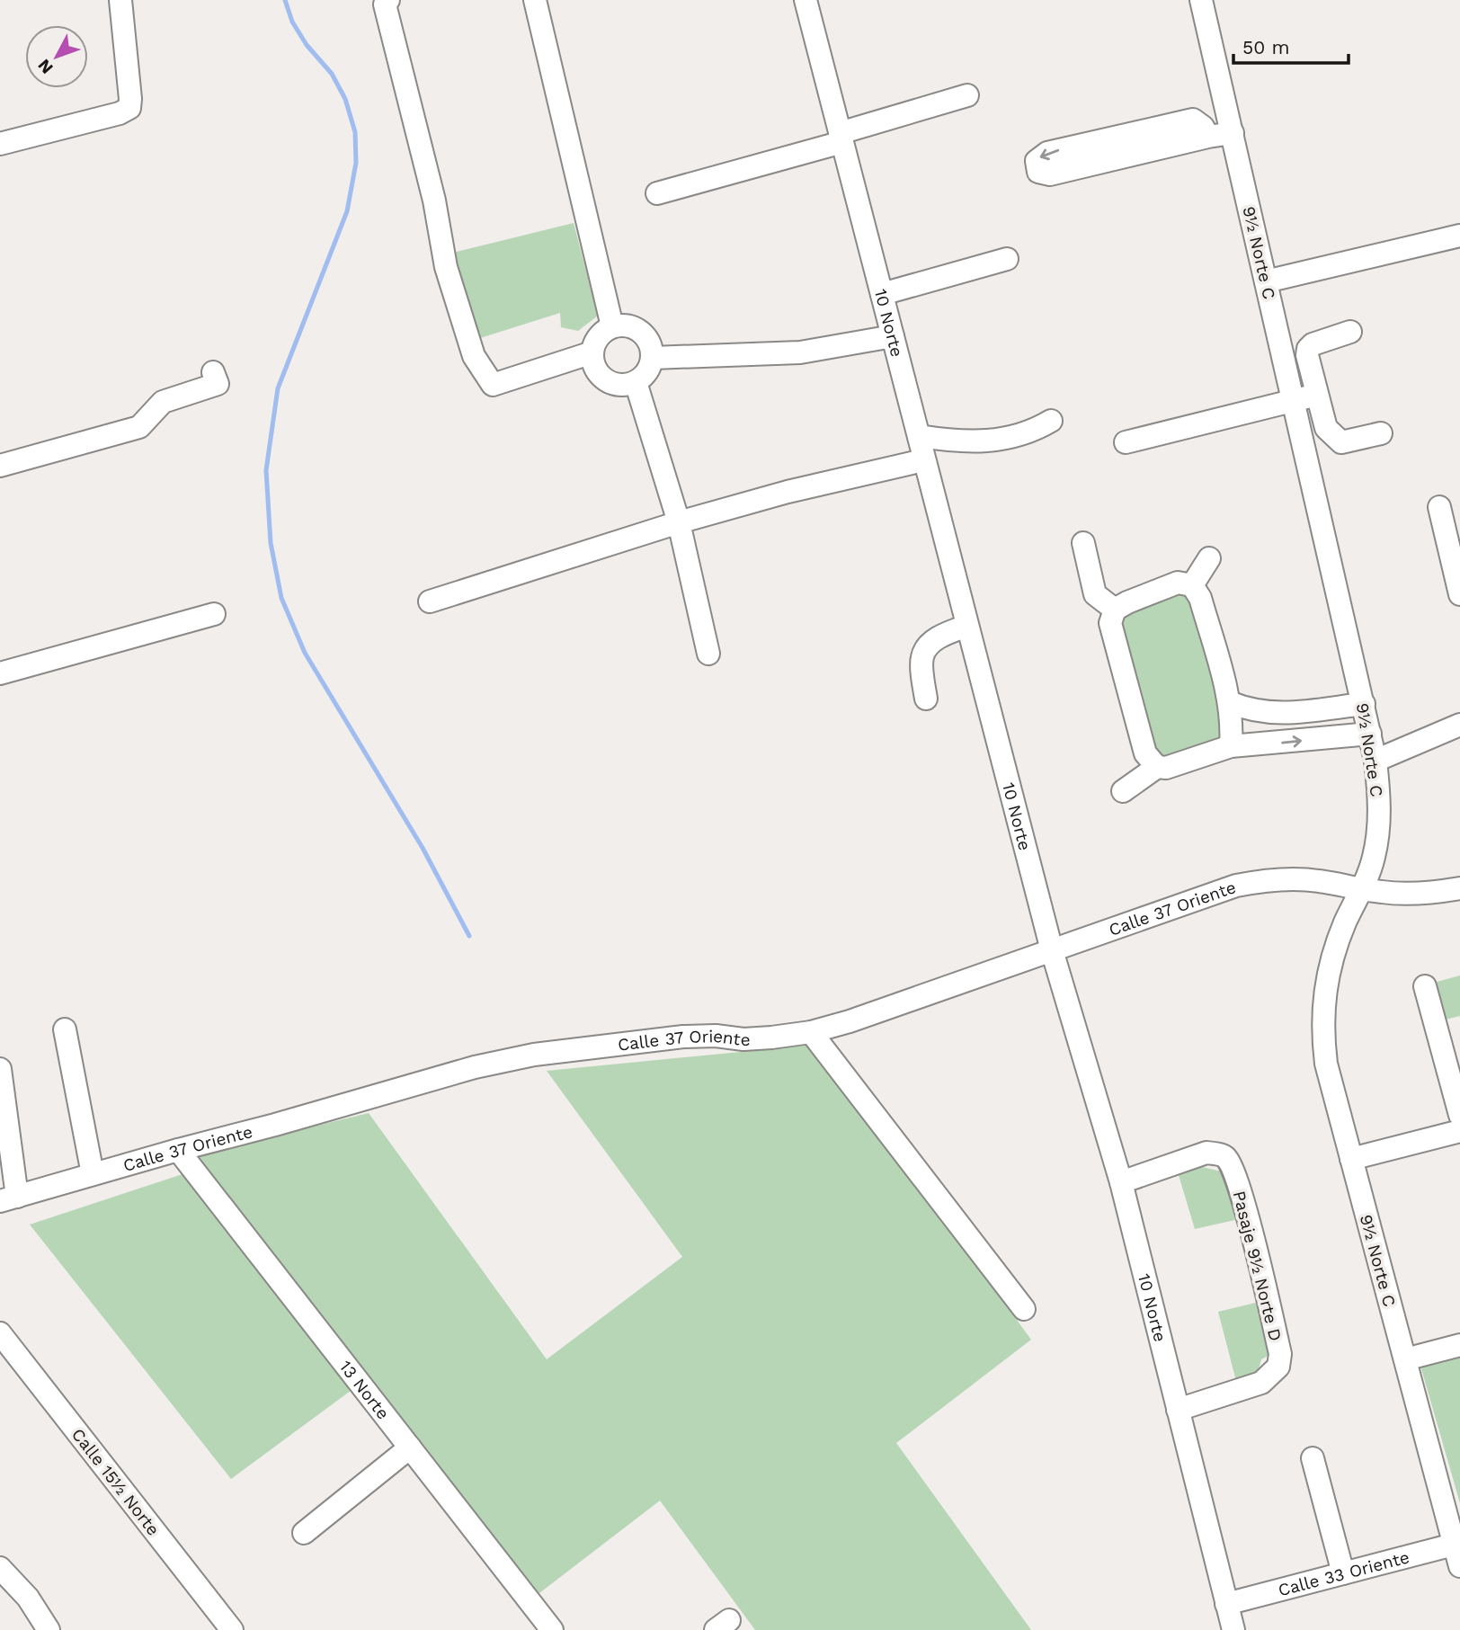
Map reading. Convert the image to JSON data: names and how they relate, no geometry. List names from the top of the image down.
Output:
{
  "streets": {
    "street": [
      "9½ Norte C",
      "10 Norte",
      "Calle 37 Oriente",
      "Pasaje 9½ Norte D",
      "13 Norte",
      "Calle 15½ Norte",
      "Calle 33 Oriente"
    ]
  },
  "crossings": [
    ["9½ Norte C", "Calle 37 Oriente"],
    ["9½ Norte C", "Calle 33 Oriente"],
    ["10 Norte", "Calle 37 Oriente"],
    ["10 Norte", "Pasaje 9½ Norte D"],
    ["10 Norte", "Calle 33 Oriente"],
    ["Calle 37 Oriente", "13 Norte"]
  ],
  "scale_bar": "50 m",
  "north": "bottom left"
}
